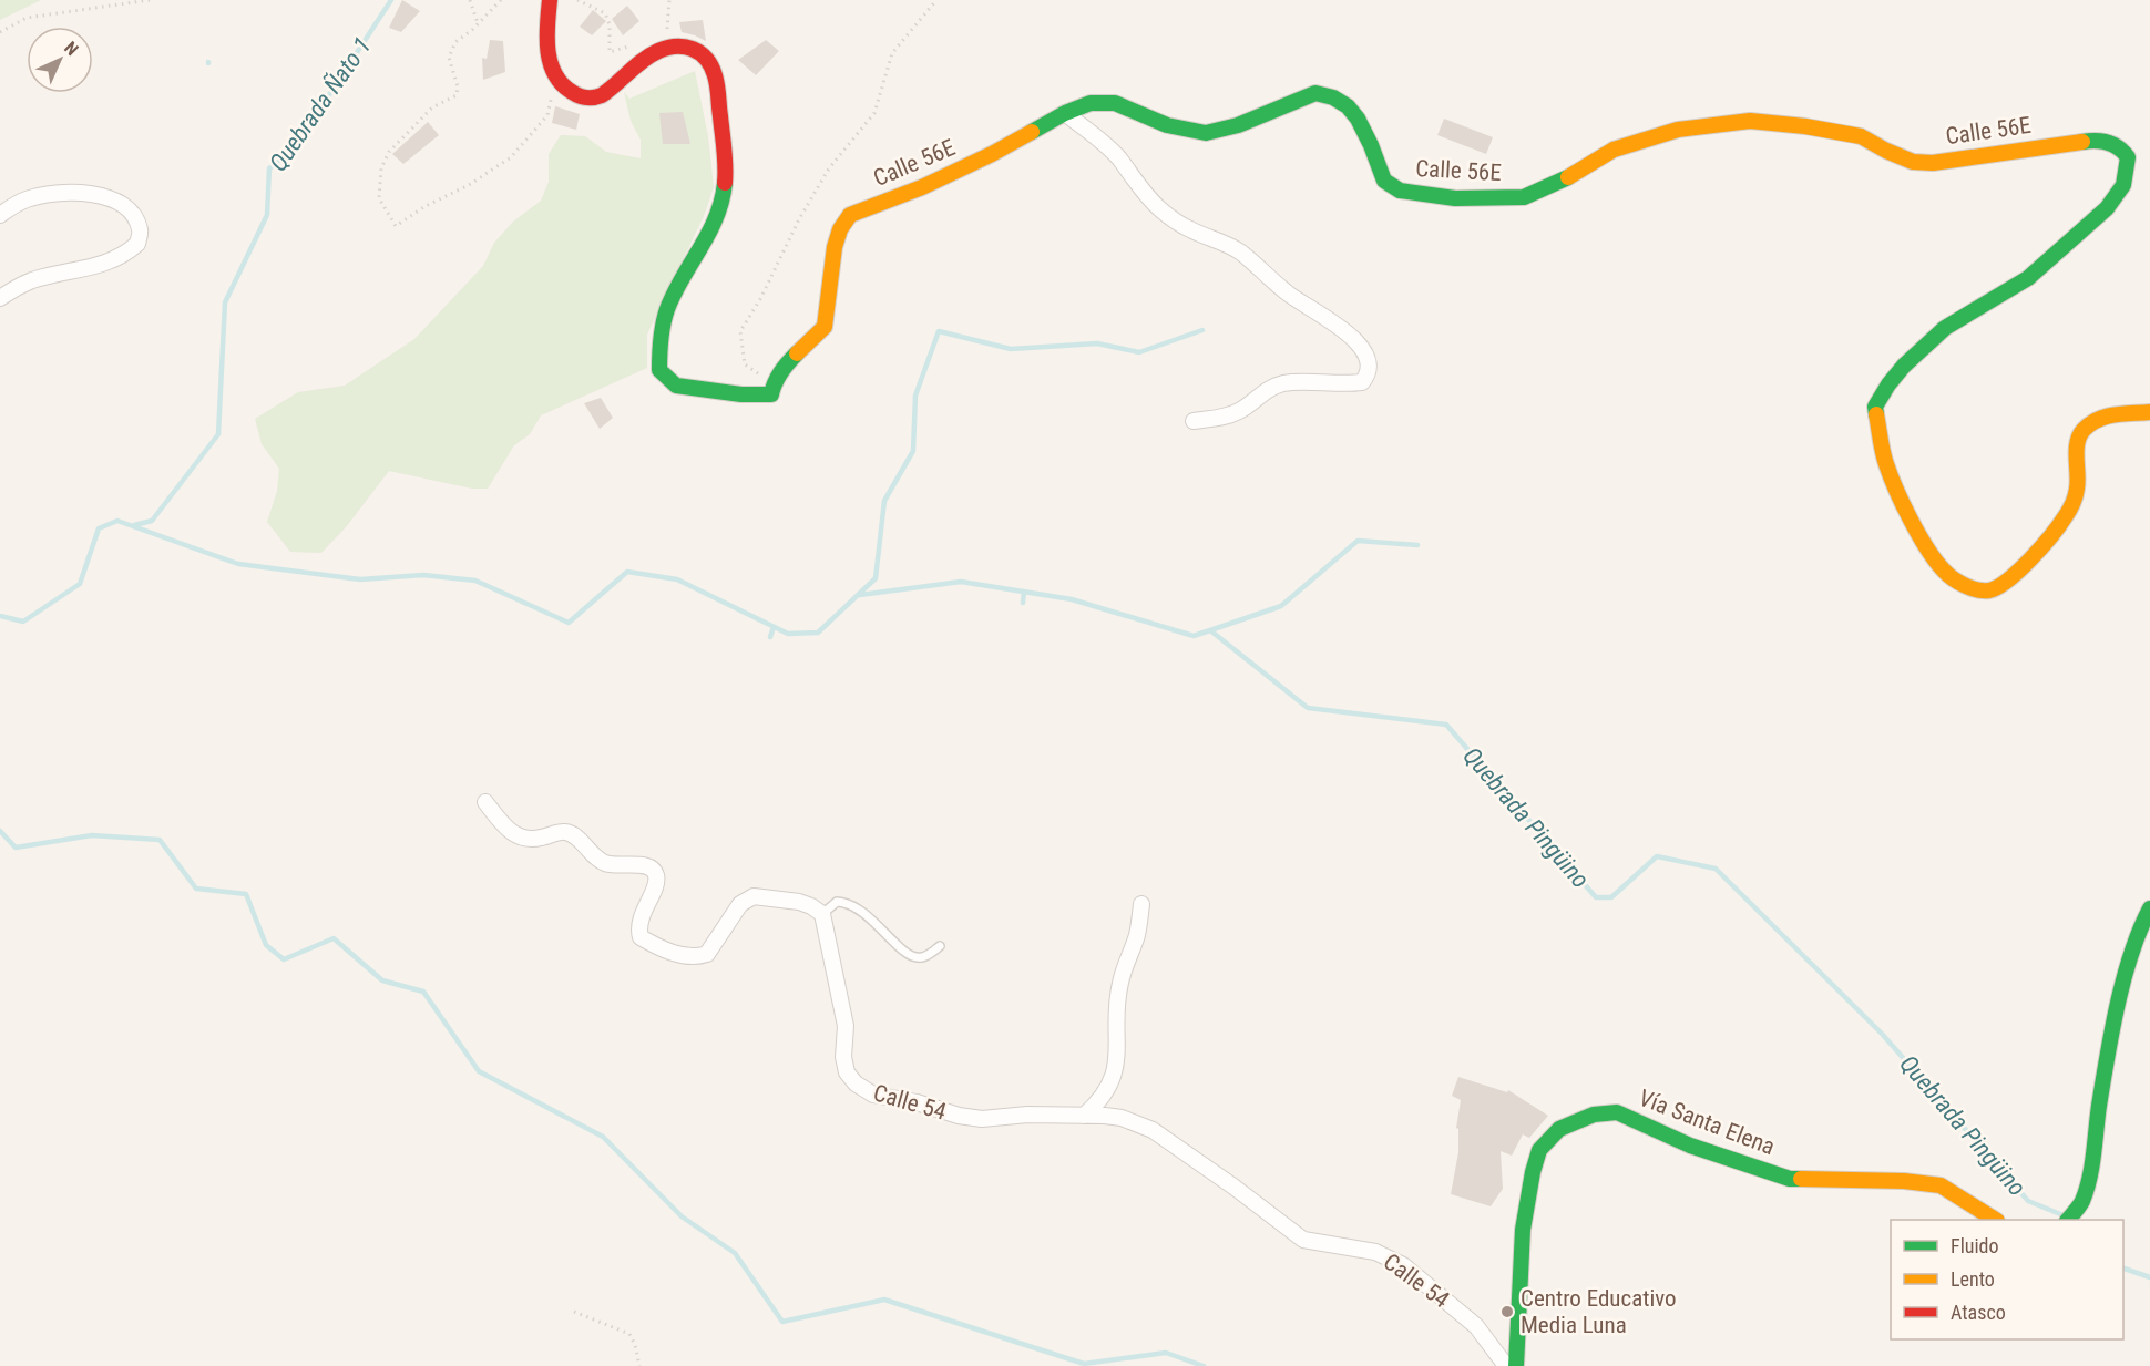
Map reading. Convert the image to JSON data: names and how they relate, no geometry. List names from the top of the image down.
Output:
{
  "streets": {
    "street": ["Calle 56E", "Calle 54", "Vía Santa Elena"]
  },
  "water": ["Quebrada Ñato 1", "Quebrada Pingüino"],
  "places": ["Centro Educativo Media Luna"],
  "legend": ["Fluido", "Lento", "Atasco"],
  "north": "top right"
}
